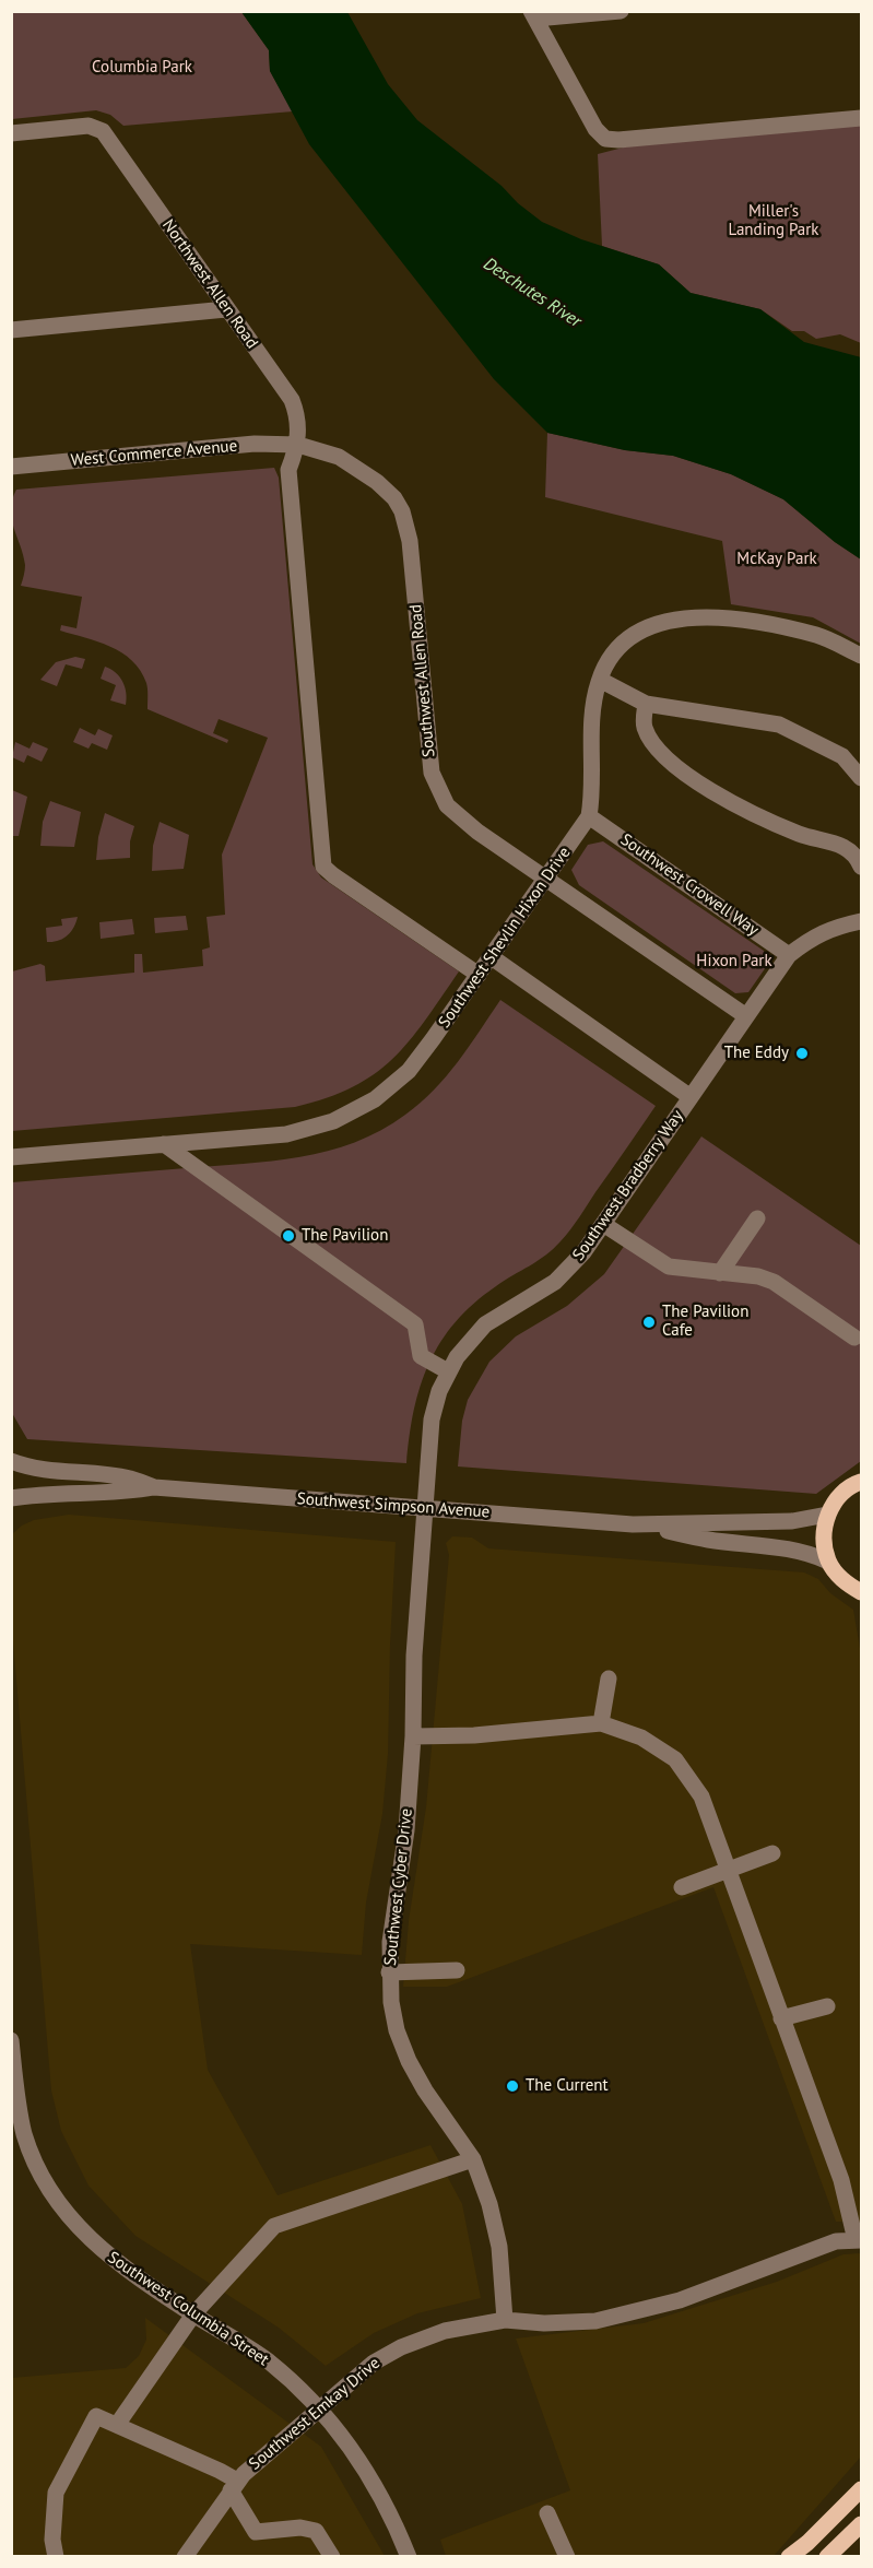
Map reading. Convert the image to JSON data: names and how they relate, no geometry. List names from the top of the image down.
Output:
{
  "streets": {
    "street": [
      "Northwest Allen Road",
      "West Commerce Avenue",
      "Southwest Allen Road",
      "Southwest Crowell Way",
      "Southwest Shevlin Hixon Drive",
      "Southwest Bradberry Way",
      "Southwest Simpson Avenue",
      "Southwest Cyber Drive",
      "Southwest Columbia Street",
      "Southwest Emkay Drive"
    ]
  },
  "crossings": [
    ["Northwest Allen Road", "West Commerce Avenue"],
    ["Northwest Allen Road", "Southwest Allen Road"],
    ["Northwest Allen Road", "Southwest Shevlin Hixon Drive"],
    ["West Commerce Avenue", "Southwest Allen Road"],
    ["Southwest Allen Road", "Southwest Shevlin Hixon Drive"],
    ["Southwest Allen Road", "Southwest Bradberry Way"],
    ["Southwest Crowell Way", "Southwest Shevlin Hixon Drive"],
    ["Southwest Crowell Way", "Southwest Bradberry Way"],
    ["Southwest Bradberry Way", "Southwest Simpson Avenue"],
    ["Southwest Bradberry Way", "Southwest Cyber Drive"],
    ["Southwest Simpson Avenue", "Southwest Cyber Drive"],
    ["Southwest Cyber Drive", "Southwest Emkay Drive"],
    ["Southwest Columbia Street", "Southwest Emkay Drive"]
  ],
  "water": ["Deschutes River"],
  "parks": [
    "Columbia Park",
    "Miller's Landing Park",
    "McKay Park",
    "Hixon Park"
  ],
  "places": [
    "The Eddy",
    "The Pavilion",
    "The Pavilion Cafe",
    "The Current"
  ]
}
